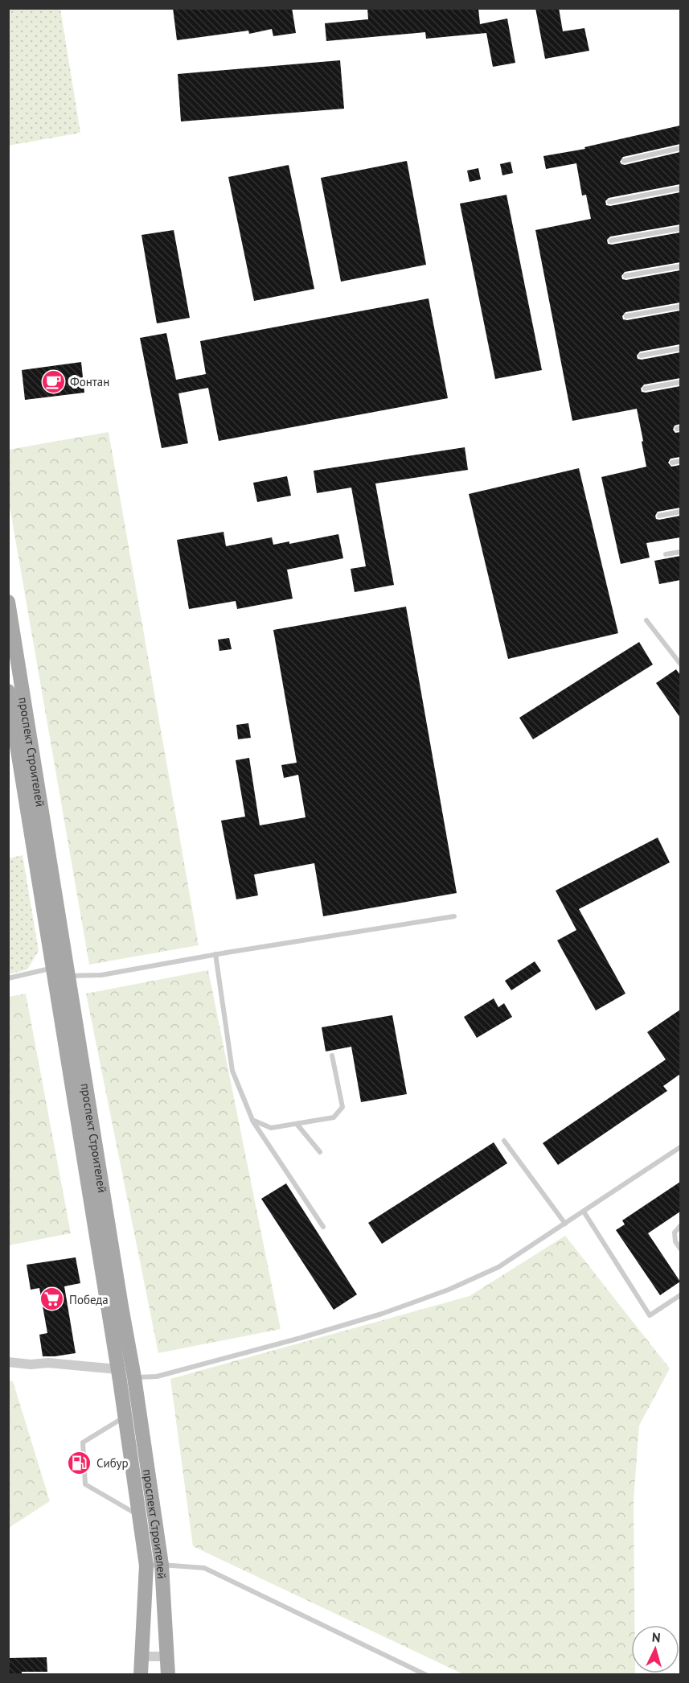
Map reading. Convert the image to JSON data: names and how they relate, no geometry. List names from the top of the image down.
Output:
{
  "streets": {
    "main road": ["проспект Строителей"]
  },
  "places": {
    "cafe": ["Фонтан"],
    "supermarket": ["Победа"],
    "fuel station": ["Сибур"]
  },
  "north": "top"
}
